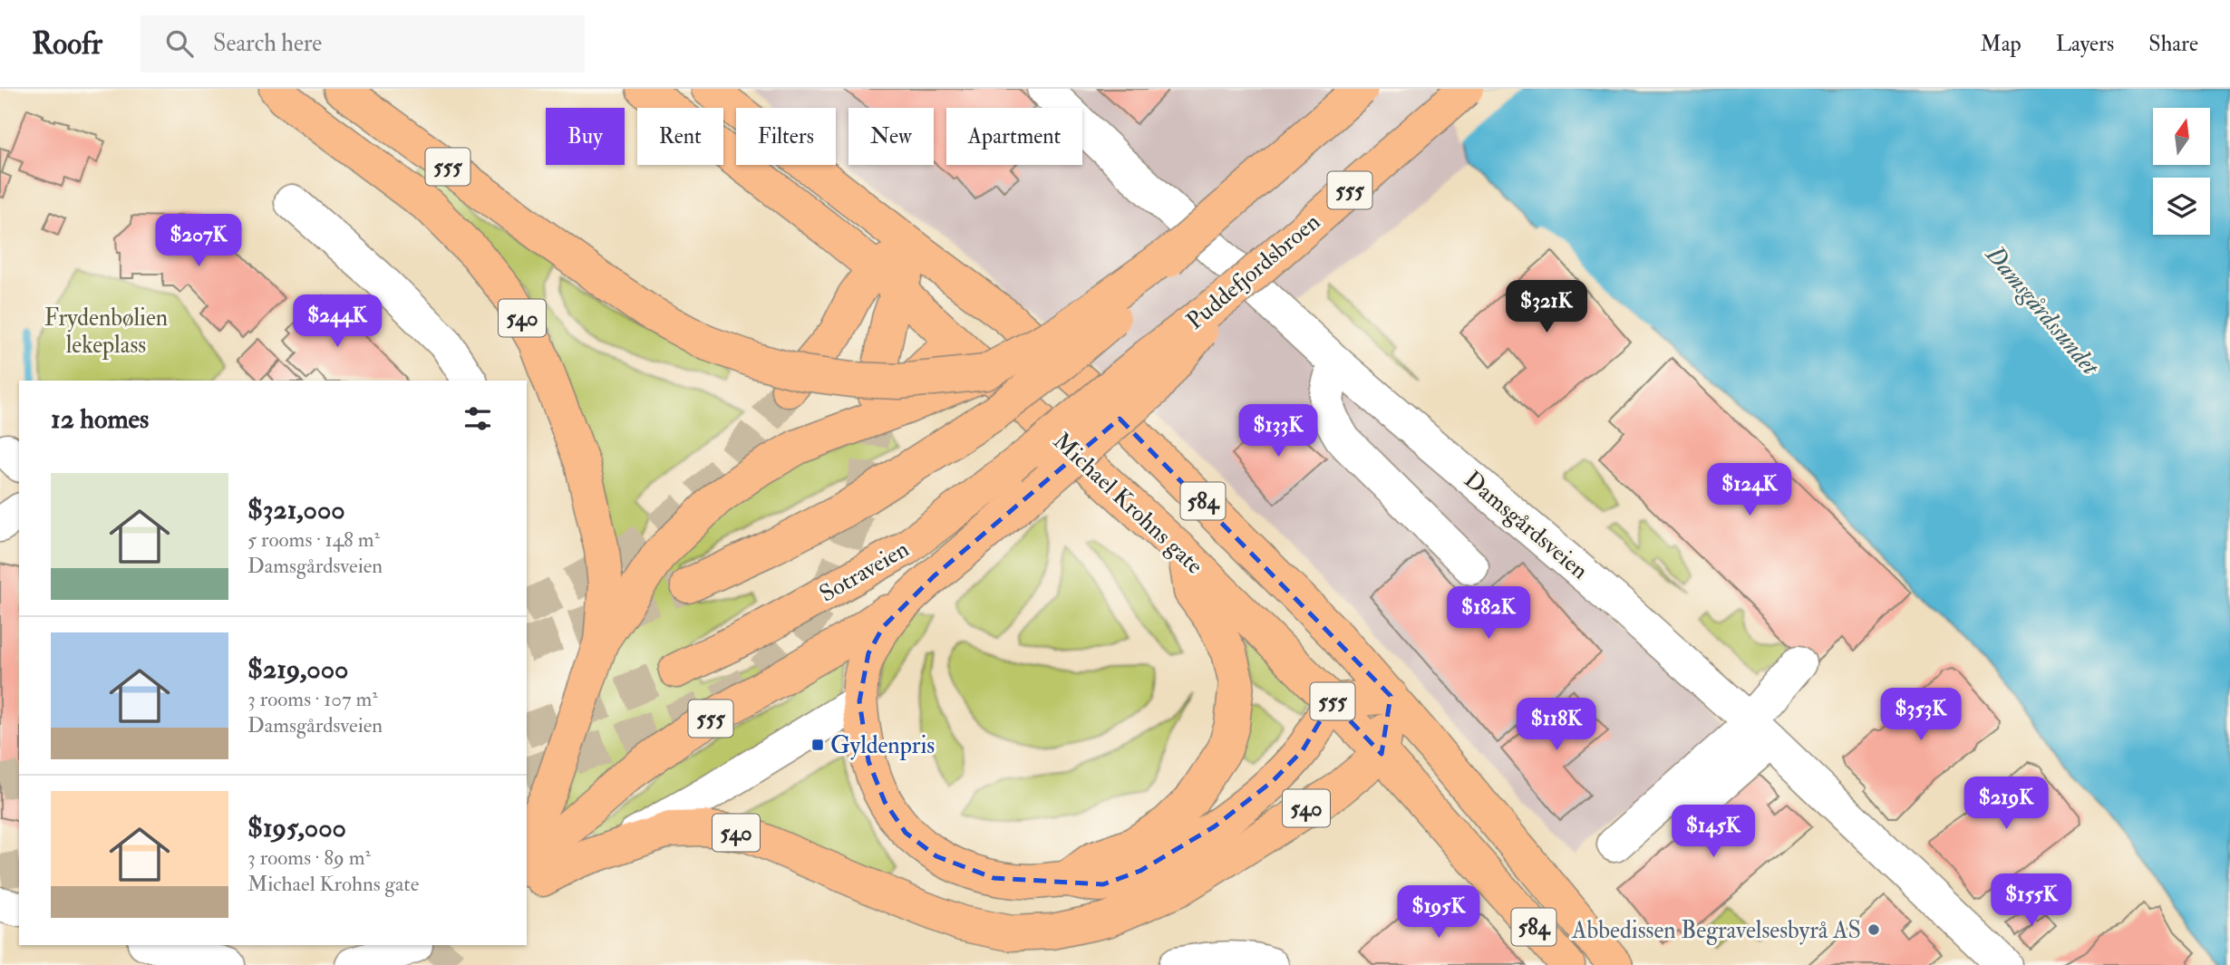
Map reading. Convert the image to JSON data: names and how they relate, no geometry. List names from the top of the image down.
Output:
{
  "streets": {
    "main road": [
      "555",
      "Puddefjordsbroen",
      "540",
      "584",
      "Michael Krohns gate",
      "Sotraveien"
    ],
    "street": ["Damsgårdsveien"]
  },
  "crossings": [
    ["555", "Puddefjordsbroen"],
    ["555", "540"],
    ["555", "584"],
    ["555", "Michael Krohns gate"],
    ["Puddefjordsbroen", "Sotraveien"],
    ["540", "Michael Krohns gate"]
  ],
  "water": ["Damsgårdssundet"],
  "parks": ["Frydenbølien lekeplass"],
  "places": {
    "transit": ["Gyldenpris"],
    "other": ["Abbedissen Begravelsesbyrå AS"]
  },
  "north": "top",
  "page": {
    "header": "Roofr",
    "search": "Search here",
    "nav": ["Map", "Layers", "Share"],
    "chip": [
      "Buy",
      "Rent",
      "Filters",
      "New",
      "Apartment"
    ],
    "price": [
      "$207K",
      "$321K",
      "$244K",
      "$133K",
      "$124K",
      "$182K",
      "$353K",
      "$118K",
      "$219K",
      "$145K",
      "$155K",
      "$195K"
    ],
    "heading": "12 homes",
    "list": [
      {
        "name": "$321,000",
        "note": "5 rooms · 148 m² · Damsgårdsveien"
      },
      {
        "name": "$219,000",
        "note": "3 rooms · 107 m² · Damsgårdsveien"
      },
      {
        "name": "$195,000",
        "note": "3 rooms · 89 m² · Michael Krohns gate"
      }
    ]
  }
}
